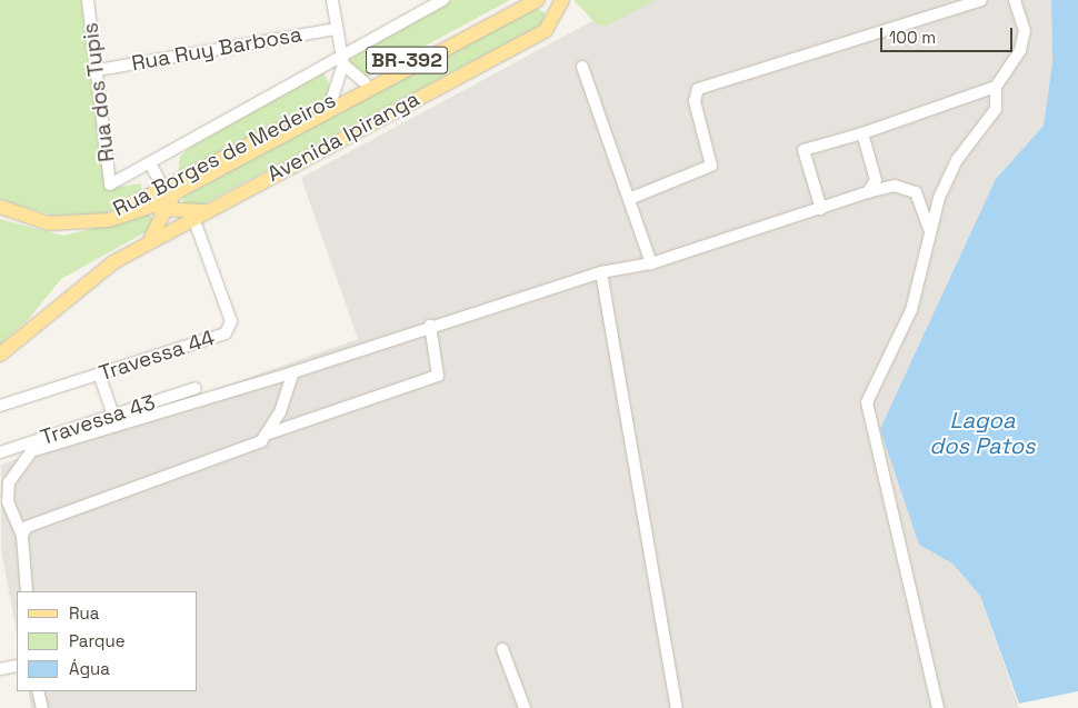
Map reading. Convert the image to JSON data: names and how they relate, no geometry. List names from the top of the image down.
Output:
{
  "streets": {
    "main road": ["BR-392", "Avenida Ipiranga", "Rua Borges de Medeiros"],
    "street": [
      "Rua Ruy Barbosa",
      "Rua dos Tupis",
      "Travessa 44",
      "Travessa 43"
    ]
  },
  "crossings": [
    ["Rua Ruy Barbosa", "Rua dos Tupis"],
    ["BR-392", "Rua Borges de Medeiros"],
    ["Avenida Ipiranga", "Travessa 44"]
  ],
  "water": ["Lagoa dos Patos"],
  "legend": ["Rua", "Parque", "Água"],
  "scale_bar": "100 m"
}
